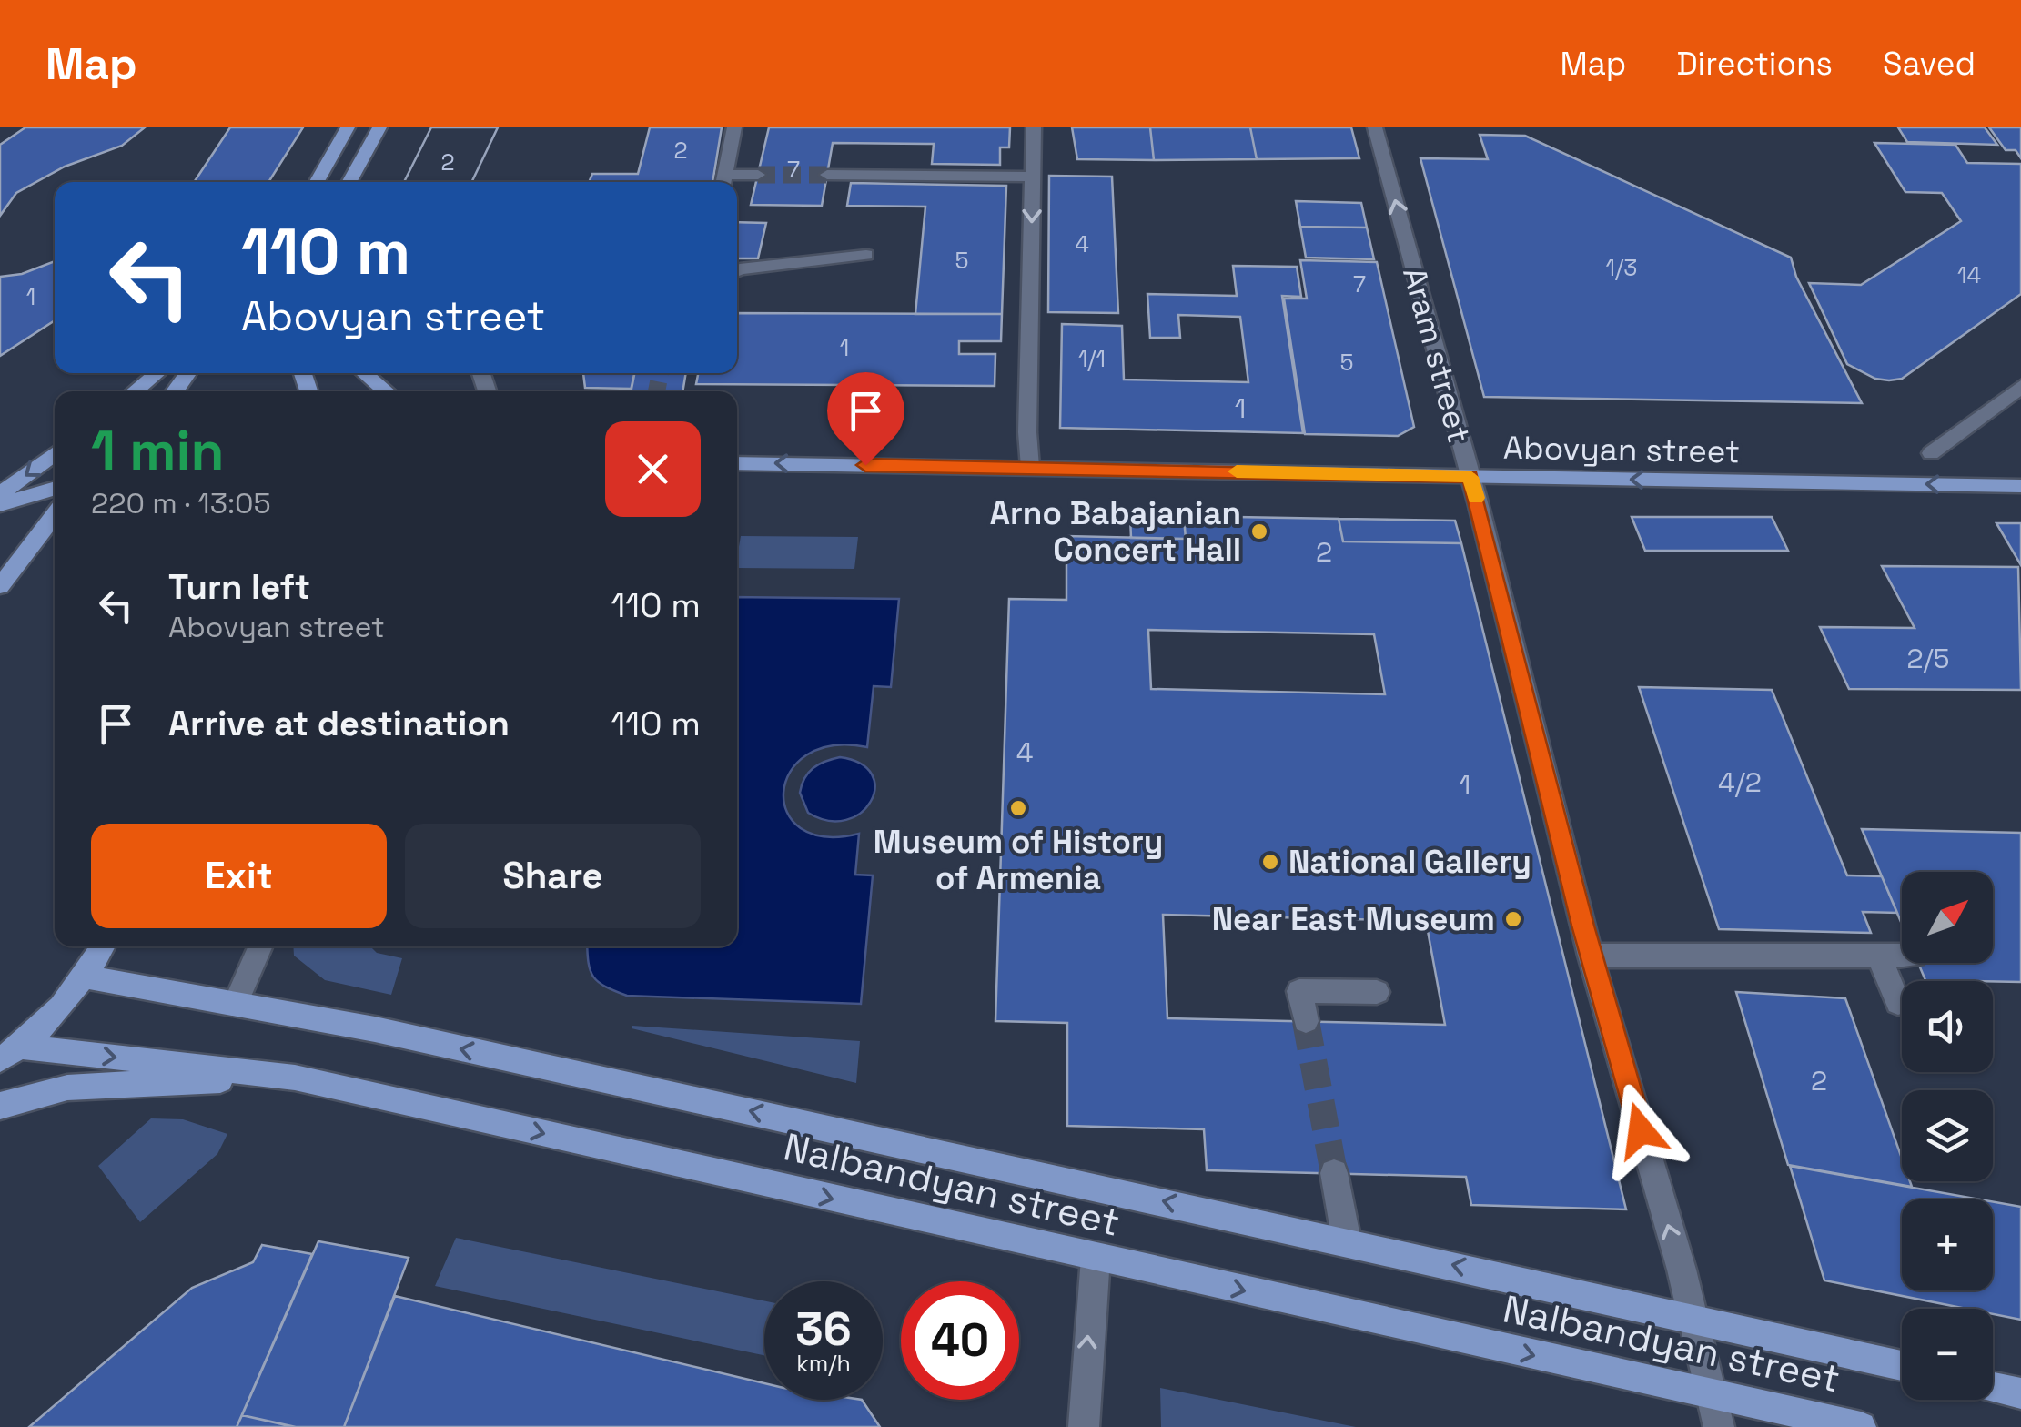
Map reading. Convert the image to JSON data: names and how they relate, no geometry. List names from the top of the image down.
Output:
{
  "streets": {
    "main road": ["Abovyan street", "Nalbandyan street"],
    "street": ["Aram street"]
  },
  "crossings": [
    ["Aram street", "Abovyan street"],
    ["Aram street", "Nalbandyan street"]
  ],
  "one_way": ["Aram street", "Abovyan street"],
  "places": [
    "Arno Babajanian Concert Hall",
    "Museum of History of Armenia",
    "National Gallery",
    "Near East Museum"
  ],
  "house_numbers": [
    "2",
    "2",
    "7",
    "4",
    "5",
    "1/3",
    "14",
    "7",
    "1",
    "1",
    "1/1",
    "5",
    "1",
    "2",
    "2/5",
    "4",
    "4/2",
    "1",
    "2"
  ],
  "north": "top right",
  "page": {
    "header": "Map",
    "nav": ["Map", "Directions", "Saved"],
    "turn": ["110 m", "Abovyan street"],
    "heading": ["1 min", "220 m · 13:05"],
    "list": [
      {
        "name": "Turn left",
        "note": "Abovyan street",
        "value": "110 m"
      },
      {
        "name": "Arrive at destination",
        "value": "110 m"
      }
    ],
    "buttons": ["Exit", "Share"],
    "map_buttons": ["+", "−"],
    "speed": "36 km/h",
    "limit": "40"
  }
}
